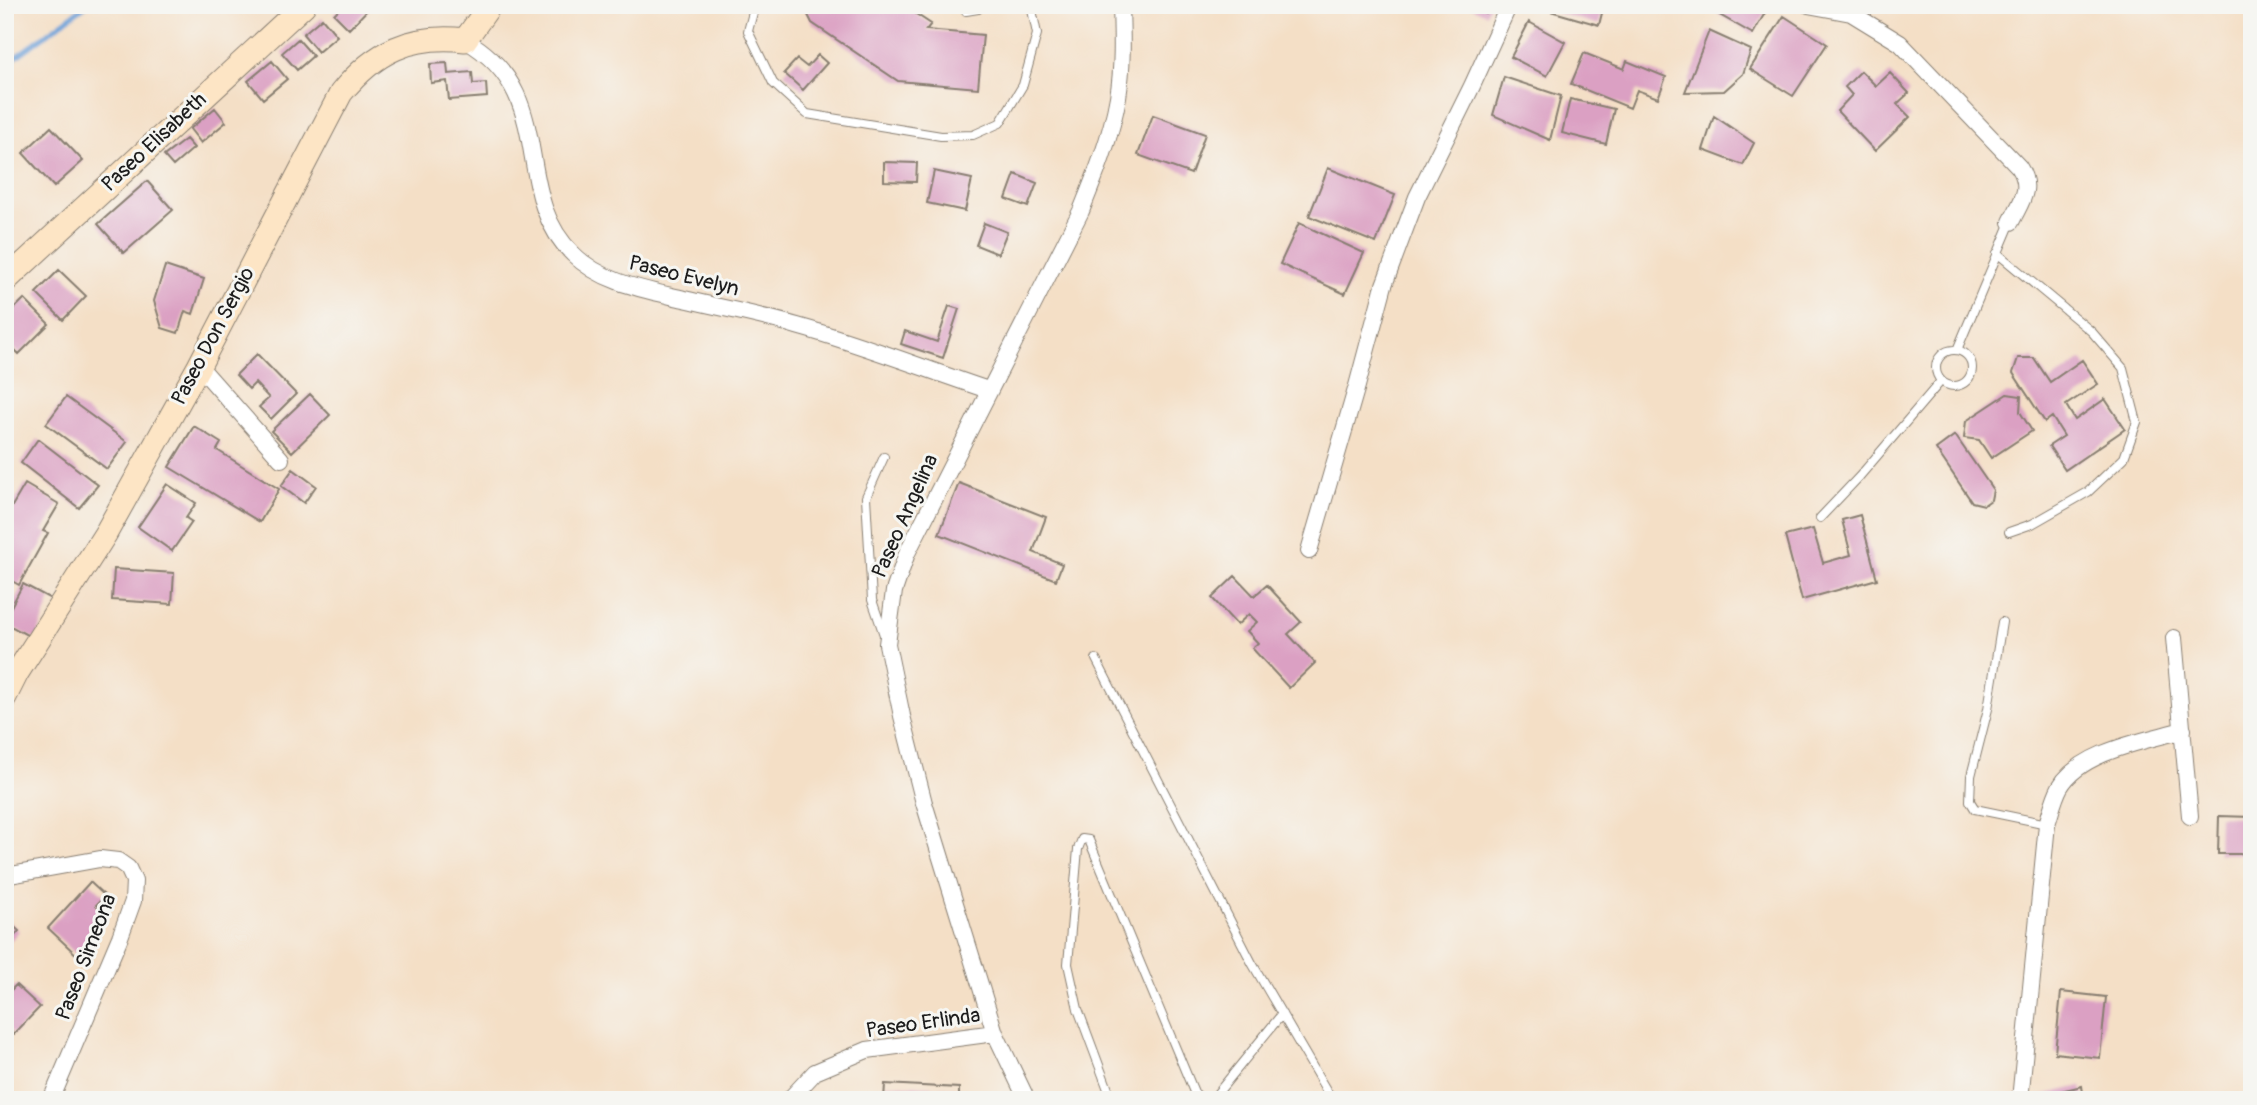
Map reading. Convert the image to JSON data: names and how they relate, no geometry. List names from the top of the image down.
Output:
{
  "streets": {
    "street": [
      "Paseo Elisabeth",
      "Paseo Evelyn",
      "Paseo Don Sergio",
      "Paseo Angelina",
      "Paseo Simeona",
      "Paseo Erlinda"
    ]
  },
  "crossings": [
    ["Paseo Evelyn", "Paseo Don Sergio"],
    ["Paseo Evelyn", "Paseo Angelina"],
    ["Paseo Angelina", "Paseo Erlinda"]
  ]
}
